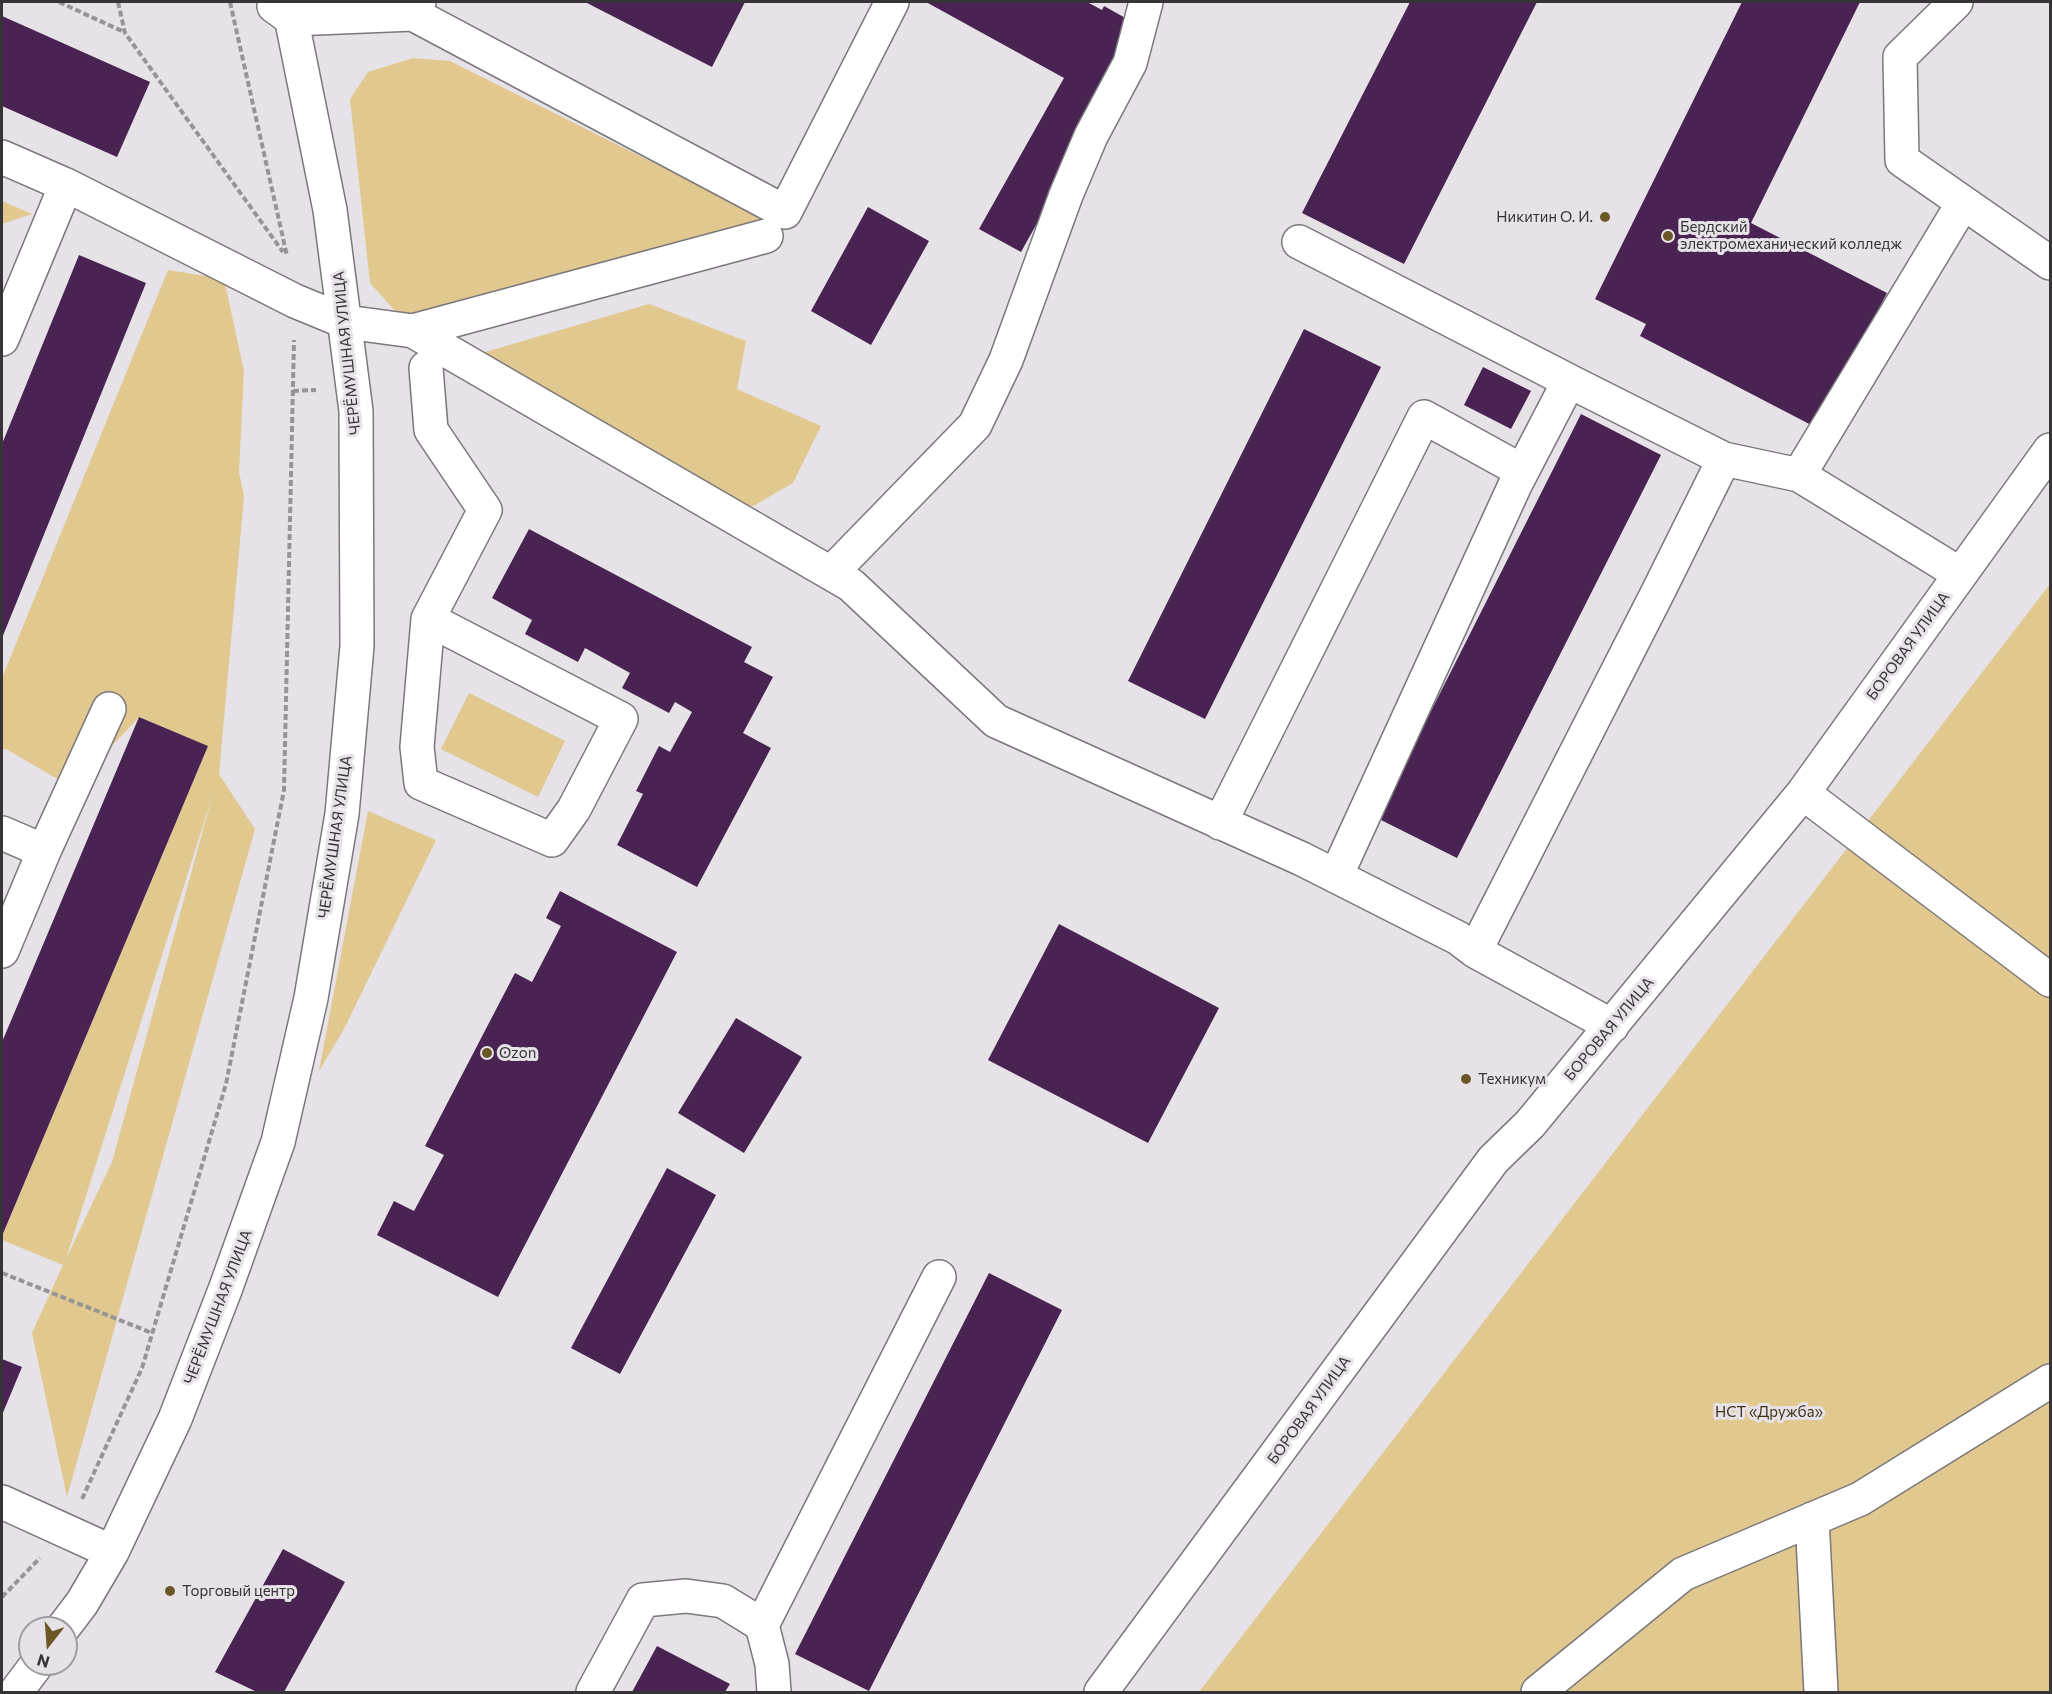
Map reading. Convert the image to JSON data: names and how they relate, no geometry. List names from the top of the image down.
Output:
{
  "streets": {
    "street": ["ЧЕРЁМУШНАЯ УЛИЦА", "БОРОВАЯ УЛИЦА"]
  },
  "parks": ["НСТ «Дружба»"],
  "places": [
    "Никитин О. И.",
    "Бердский электромеханический колледж",
    "Ozon",
    "Техникум",
    "Торговый центр"
  ],
  "north": "bottom"
}
